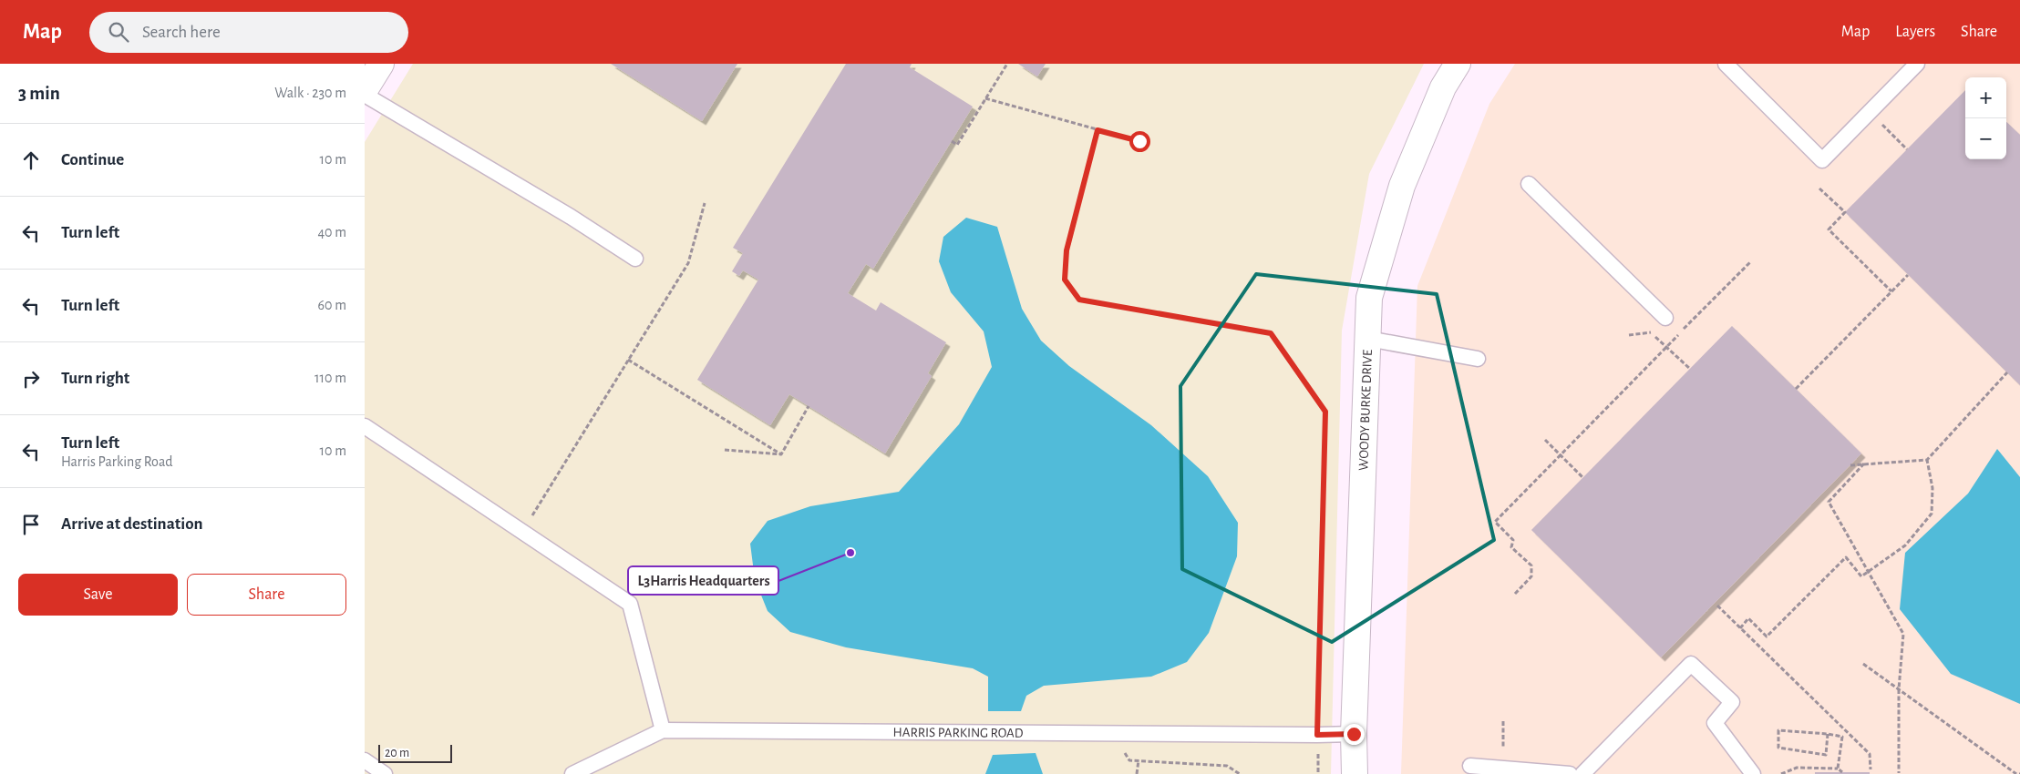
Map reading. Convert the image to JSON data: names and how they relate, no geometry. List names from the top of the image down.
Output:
{
  "streets": {
    "street": ["WOODY BURKE DRIVE"],
    "lane": ["HARRIS PARKING ROAD"]
  },
  "crossings": [
    ["WOODY BURKE DRIVE", "HARRIS PARKING ROAD"]
  ],
  "places": ["L3Harris Headquarters"],
  "scale_bar": "20 m",
  "page": {
    "header": "Map",
    "search": "Search here",
    "nav": ["Map", "Layers", "Share"],
    "heading": ["3 min", "Walk · 230 m"],
    "map_buttons": ["+", "−"],
    "list": [
      ["Continue", "10 m"],
      ["Turn left", "40 m"],
      ["Turn left", "60 m"],
      ["Turn right", "110 m"],
      ["Turn left", "Harris Parking Road", "10 m"],
      "Arrive at destination"
    ],
    "buttons": ["Save", "Share"],
    "scale": "20 m"
  }
}
